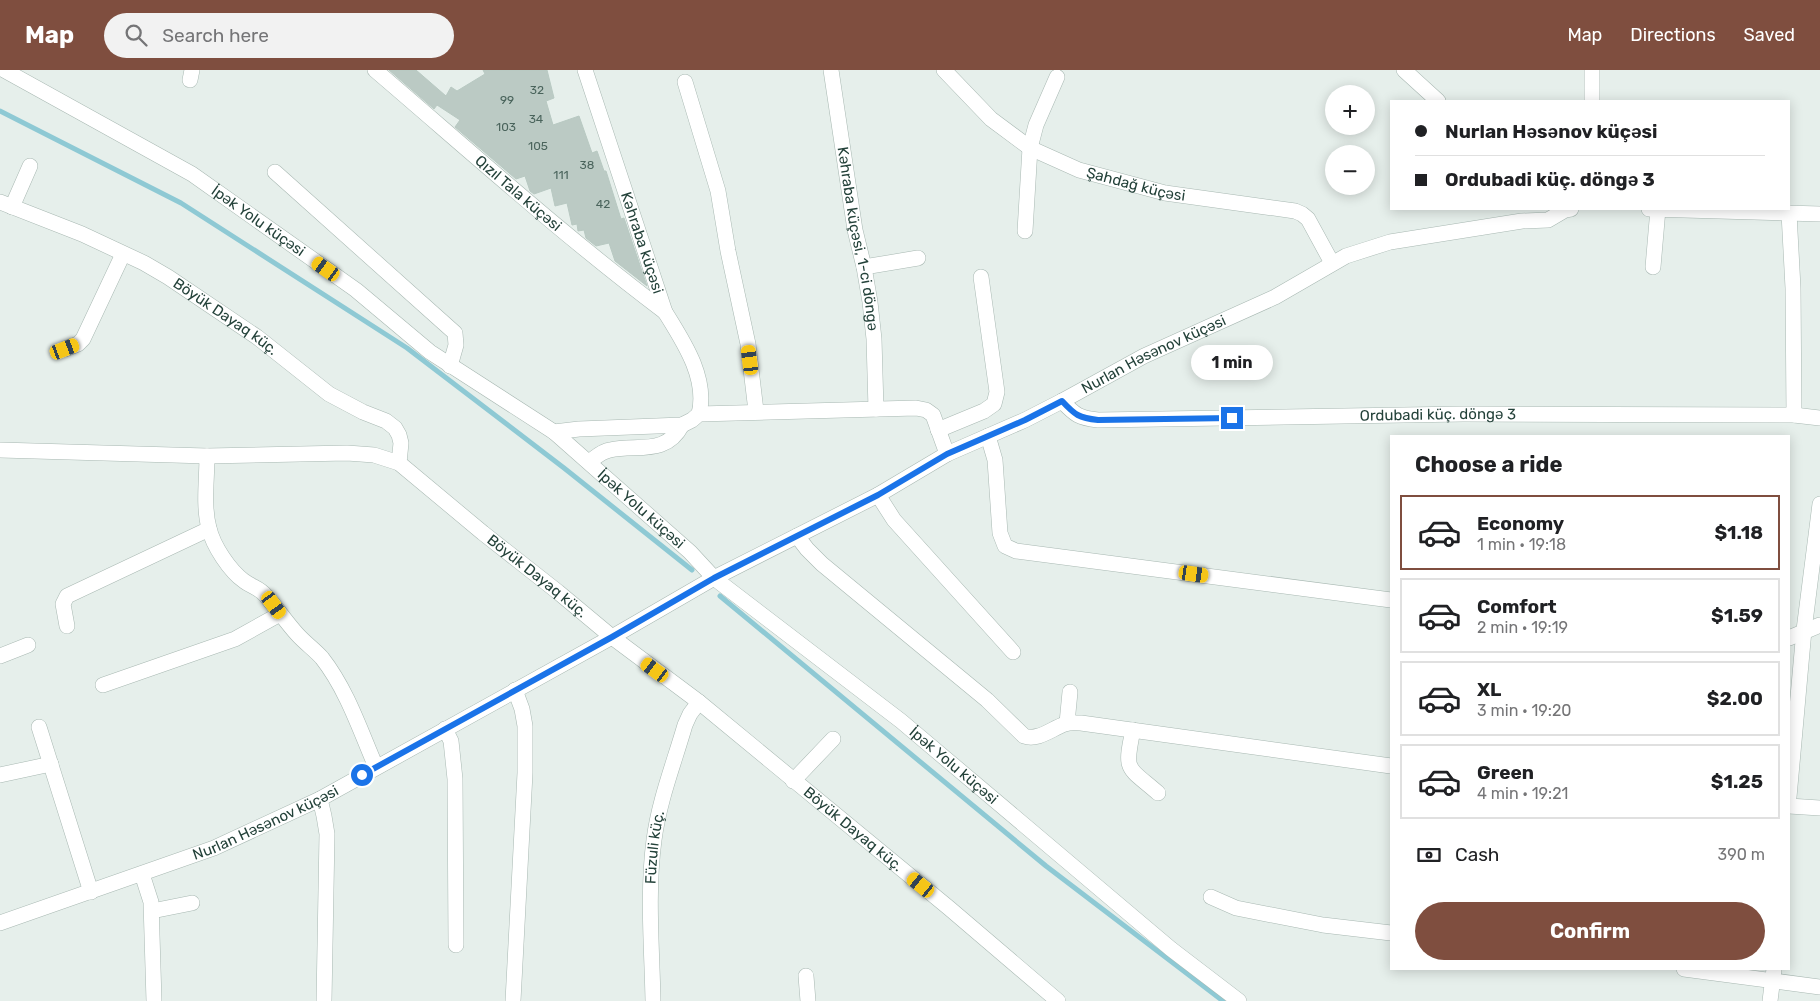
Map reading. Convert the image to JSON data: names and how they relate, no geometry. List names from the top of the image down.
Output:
{
  "streets": {
    "street": [
      "Şahdağ küçəsi",
      "Qızıl Tala küçəsi",
      "İpək Yolu küçəsi",
      "Kəhraba küçəsi, 1-ci döngə",
      "Kəhraba küçəsi",
      "Böyük Dayaq küç.",
      "Nurlan Həsənov küçəsi",
      "Ordubadi küç. döngə 3",
      "Füzuli küç."
    ]
  },
  "crossings": [
    ["Şahdağ küçəsi", "Nurlan Həsənov küçəsi"],
    ["Qızıl Tala küçəsi", "Kəhraba küçəsi"],
    ["İpək Yolu küçəsi", "Nurlan Həsənov küçəsi"],
    ["Böyük Dayaq küç.", "Nurlan Həsənov küçəsi"],
    ["Böyük Dayaq küç.", "Füzuli küç."],
    ["Nurlan Həsənov küçəsi", "Ordubadi küç. döngə 3"]
  ],
  "house_numbers": [
    "32",
    "99",
    "34",
    "103",
    "105",
    "38",
    "111",
    "42"
  ],
  "page": {
    "header": "Map",
    "search": "Search here",
    "nav": ["Map", "Directions", "Saved"],
    "map_buttons": ["+", "−"],
    "banner": ["Nurlan Həsənov küçəsi", "Ordubadi küç. döngə 3"],
    "bubble": "1 min",
    "heading": "Choose a ride",
    "list": [
      {
        "name": "Economy",
        "note": "1 min · 19:18",
        "value": "$1.18"
      },
      {
        "name": "Comfort",
        "note": "2 min · 19:19",
        "value": "$1.59"
      },
      {
        "name": "XL",
        "note": "3 min · 19:20",
        "value": "$2.00"
      },
      {
        "name": "Green",
        "note": "4 min · 19:21",
        "value": "$1.25"
      }
    ],
    "pay": ["Cash", "390 m"],
    "buttons": "Confirm"
  }
}
